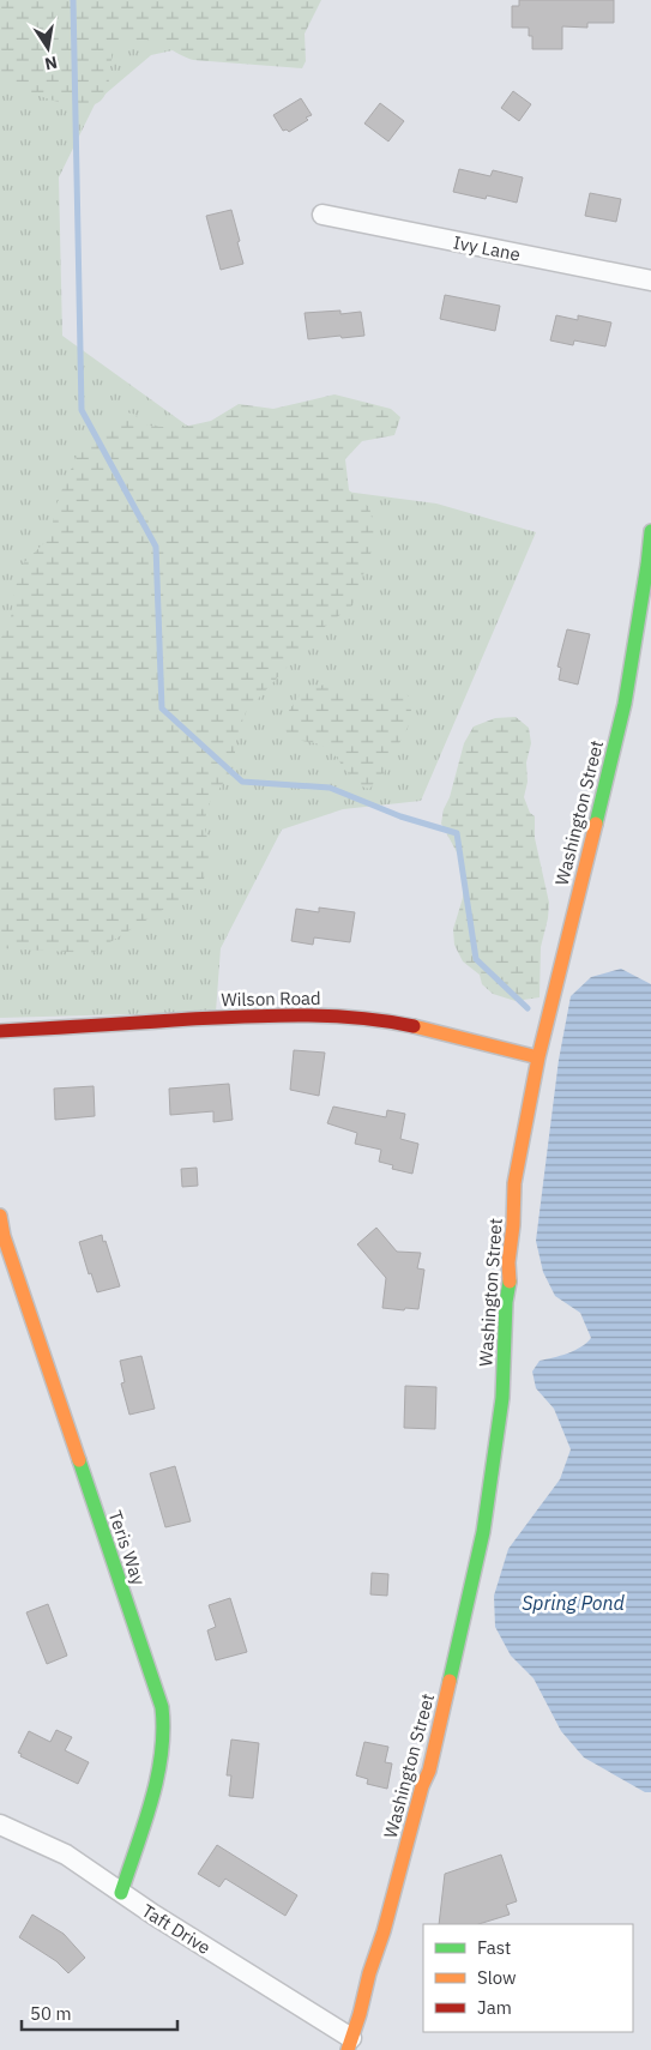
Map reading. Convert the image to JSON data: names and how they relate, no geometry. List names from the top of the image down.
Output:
{
  "streets": {
    "main road": ["Washington Street", "Wilson Road", "Teris Way"],
    "street": ["Ivy Lane", "Taft Drive"]
  },
  "crossings": [
    ["Washington Street", "Wilson Road"],
    ["Washington Street", "Taft Drive"],
    ["Teris Way", "Taft Drive"]
  ],
  "water": ["Spring Pond"],
  "legend": ["Fast", "Slow", "Jam"],
  "scale_bar": "50 m",
  "north": "bottom"
}
